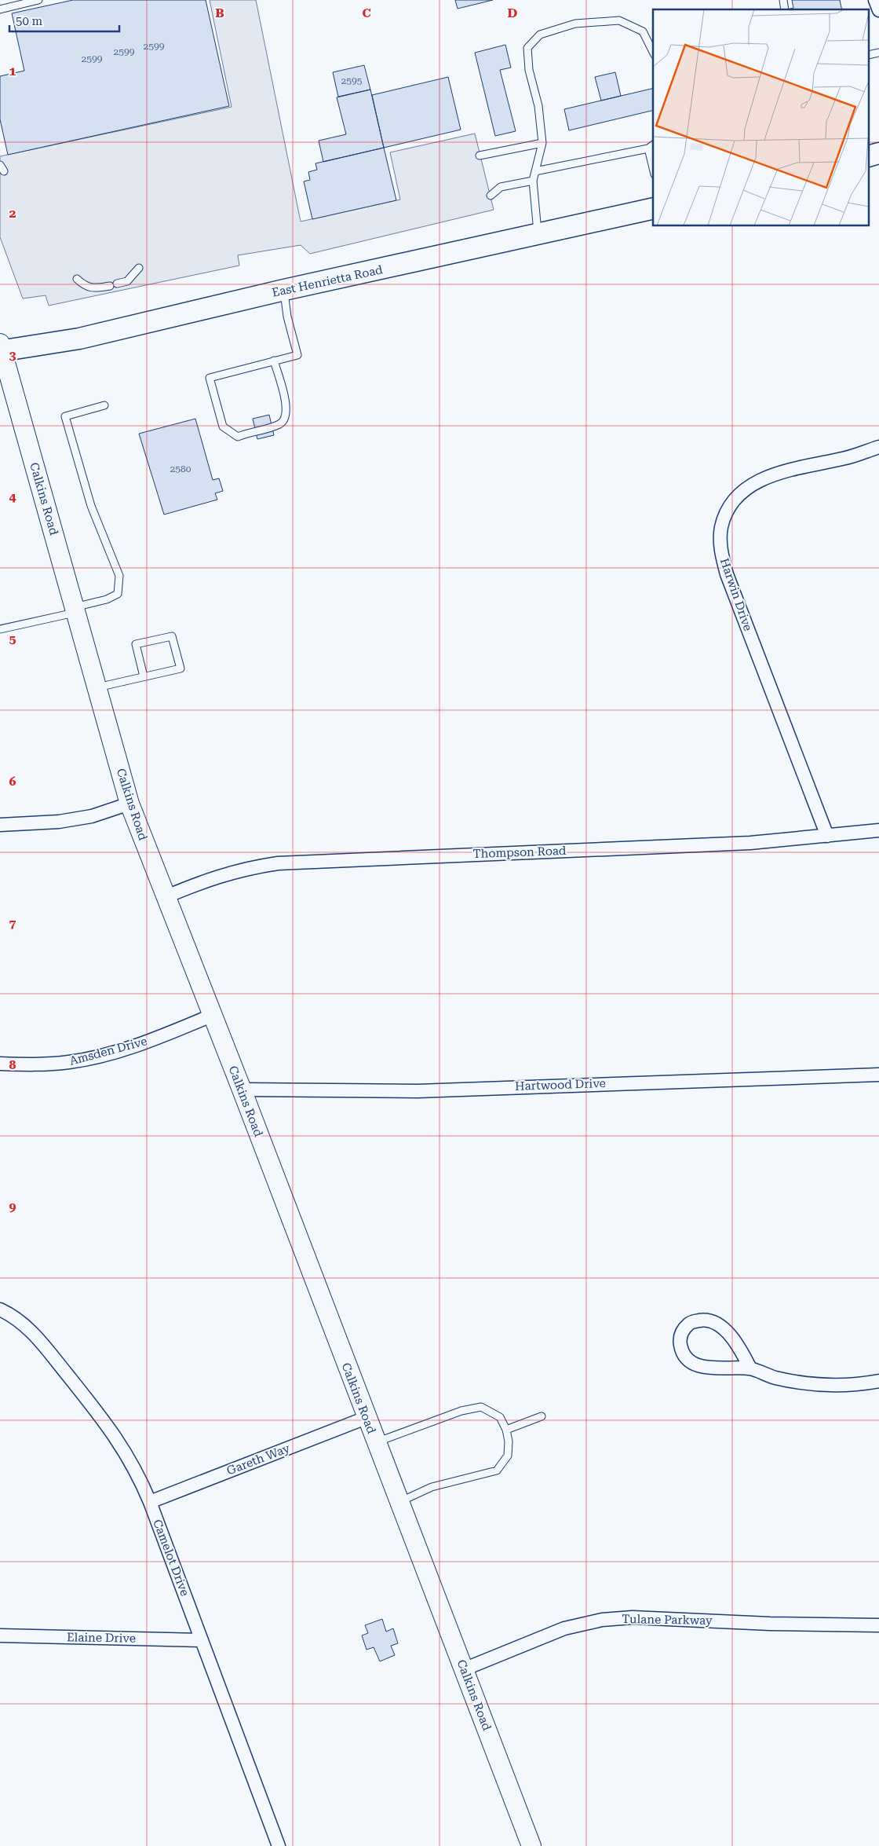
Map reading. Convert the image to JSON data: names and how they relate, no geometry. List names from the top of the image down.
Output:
{
  "streets": {
    "main road": ["East Henrietta Road", "Calkins Road"],
    "street": [
      "Harwin Drive",
      "Thompson Road",
      "Amsden Drive",
      "Hartwood Drive",
      "Gareth Way",
      "Camelot Drive",
      "Tulane Parkway",
      "Elaine Drive"
    ]
  },
  "crossings": [
    ["East Henrietta Road", "Calkins Road"],
    ["Calkins Road", "Thompson Road"],
    ["Calkins Road", "Amsden Drive"],
    ["Calkins Road", "Hartwood Drive"],
    ["Calkins Road", "Gareth Way"],
    ["Calkins Road", "Tulane Parkway"],
    ["Harwin Drive", "Thompson Road"],
    ["Gareth Way", "Camelot Drive"],
    ["Camelot Drive", "Elaine Drive"]
  ],
  "house_numbers": [
    "2599",
    "2599",
    "2599",
    "2595",
    "2580"
  ],
  "scale_bar": "50 m",
  "grid": {
    "columns": ["B", "C", "D"],
    "rows": [
      "1",
      "2",
      "3",
      "4",
      "5",
      "6",
      "7",
      "8",
      "9"
    ]
  }
}
